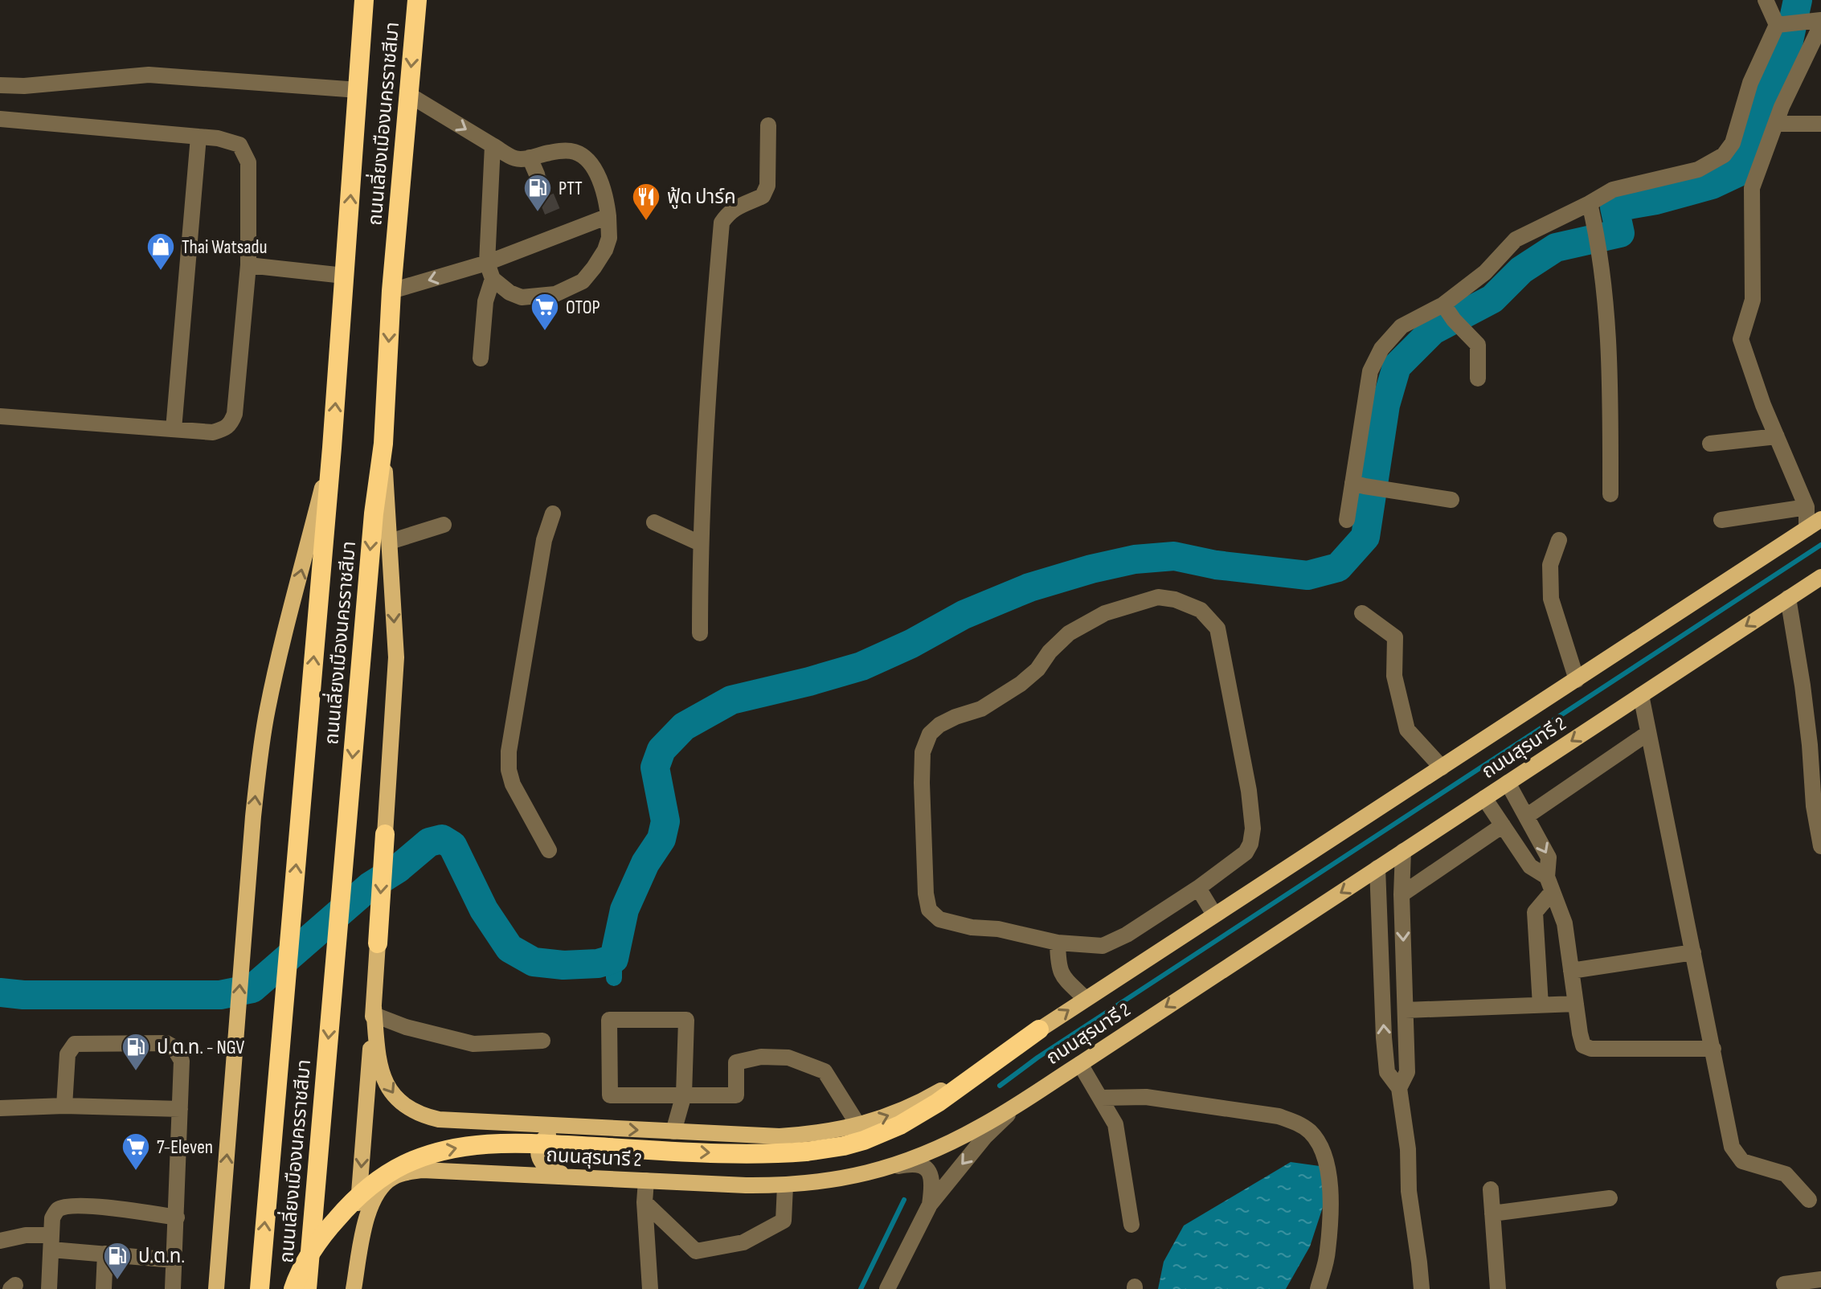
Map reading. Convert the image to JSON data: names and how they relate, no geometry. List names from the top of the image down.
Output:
{
  "streets": {
    "highway": ["ถนนเลี่ยงเมืองนครราชสีมา"],
    "main road": ["ถนนสุรนารี 2"]
  },
  "places": {
    "fuel station": ["PTT", "ป.ต.ท. - NGV", "ป.ต.ท."],
    "restaurant": ["ฟู้ด ปาร์ค"],
    "shop": ["Thai Watsadu"],
    "supermarket": ["OTOP", "7-Eleven"]
  }
}
